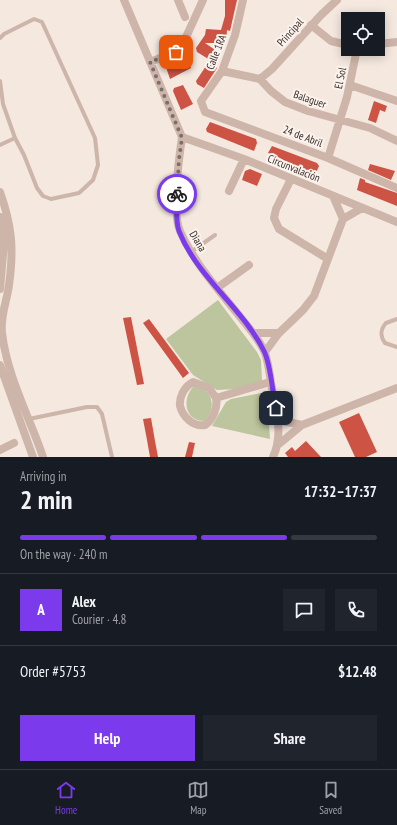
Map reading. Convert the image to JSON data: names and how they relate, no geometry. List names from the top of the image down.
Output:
{
  "streets": {
    "street": [
      "Principal",
      "Calle 1RA",
      "El Sol",
      "Balaguer",
      "24 de Abril",
      "Circunvalación",
      "Diana"
    ]
  },
  "crossings": [
    ["Principal", "Balaguer"],
    ["Calle 1RA", "24 de Abril"],
    ["El Sol", "Balaguer"],
    ["El Sol", "24 de Abril"],
    ["Circunvalación", "Diana"]
  ],
  "page": {
    "heading": ["2 min", "Arriving in", "17:32–17:37"],
    "panel": [
      "Alex",
      "Courier · 4.8",
      "Order #5753",
      "$12.48"
    ],
    "bar": "On the way · 240 m",
    "round": "A",
    "buttons": ["Help", "Share"],
    "tabs": ["Home", "Map", "Saved"]
  }
}
